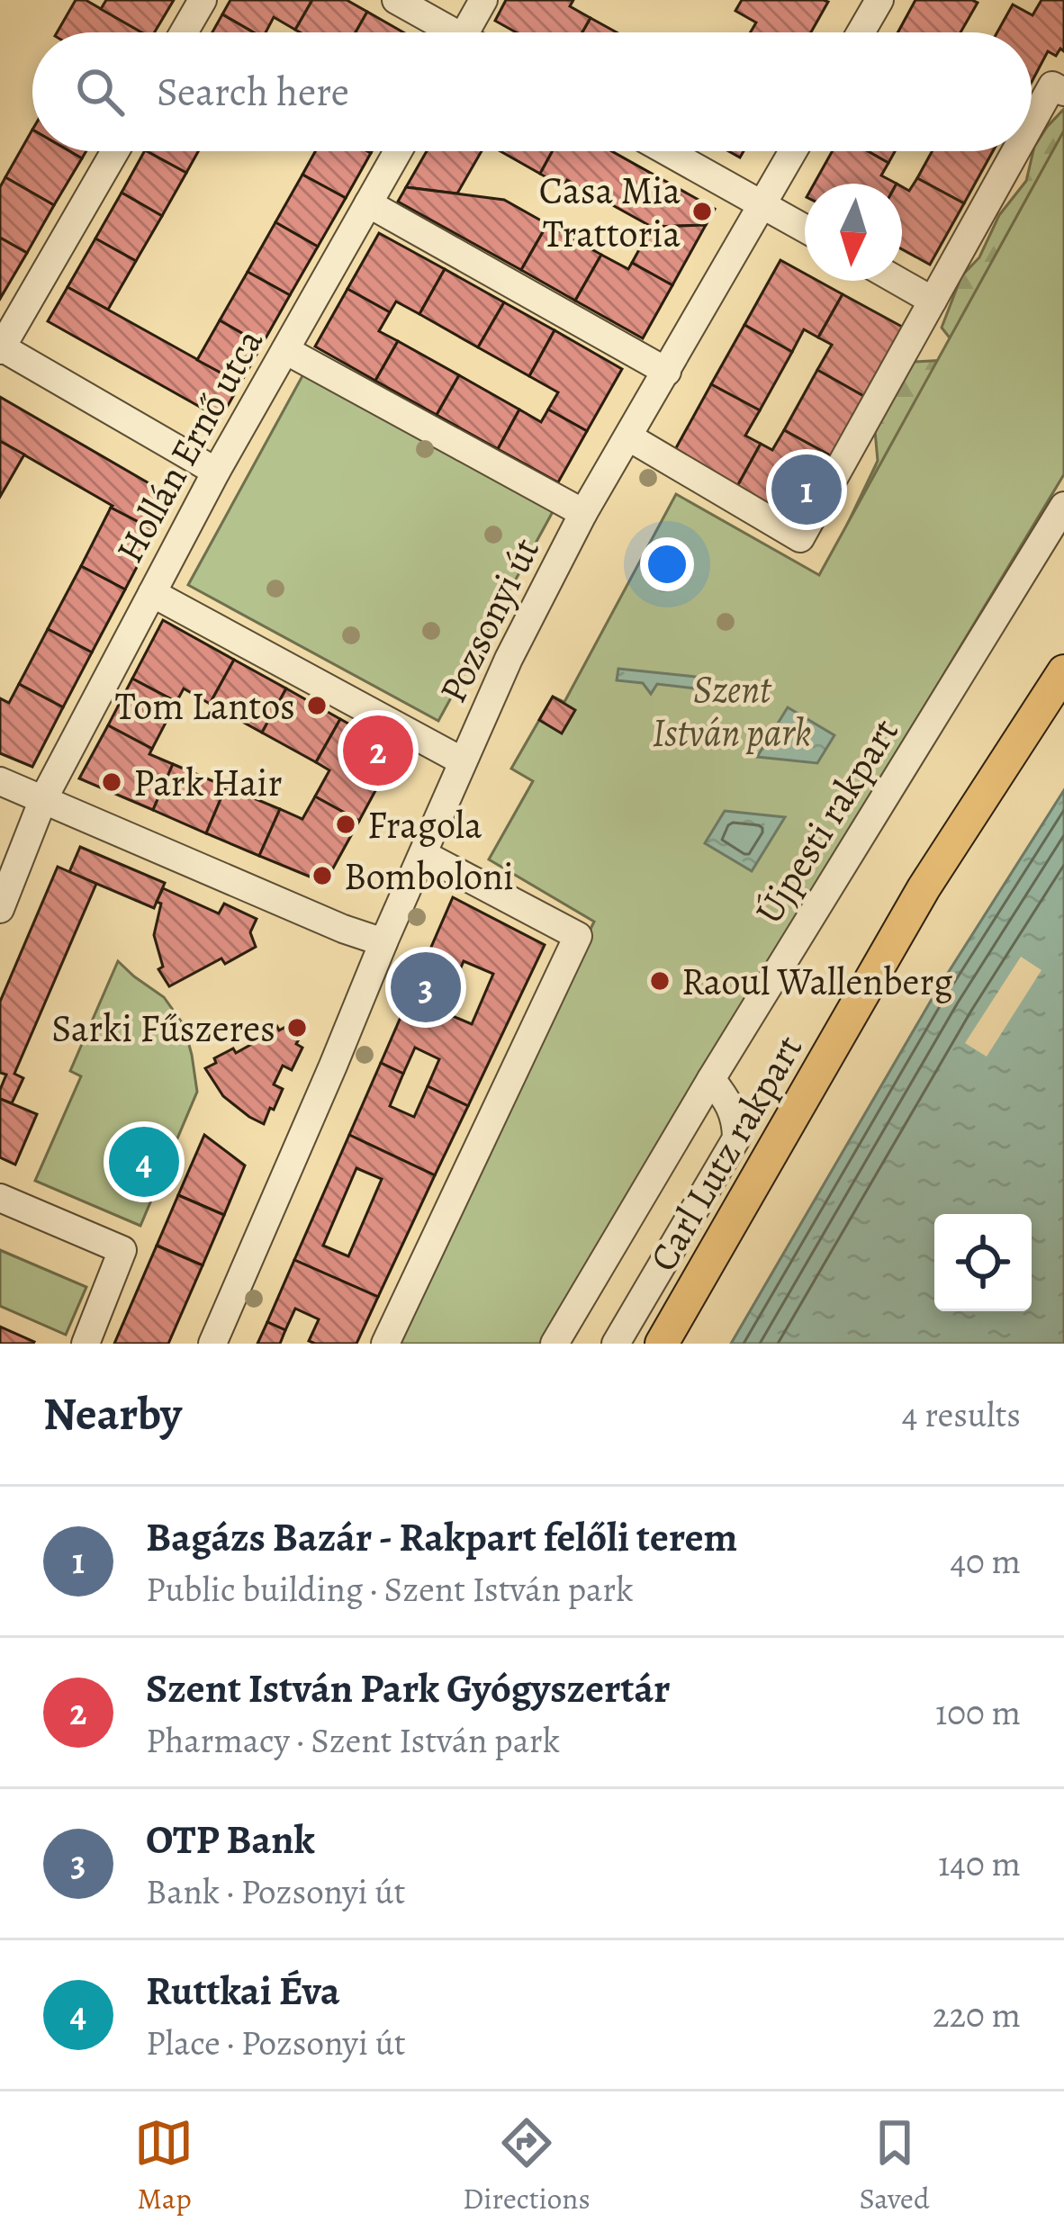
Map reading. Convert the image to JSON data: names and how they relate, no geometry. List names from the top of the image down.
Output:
{
  "streets": {
    "main road": ["Carl Lutz rakpart"],
    "street": ["Hollán Ernő utca", "Pozsonyi út", "Újpesti rakpart"]
  },
  "crossings": [
    ["Újpesti rakpart", "Carl Lutz rakpart"]
  ],
  "parks": ["Szent István park"],
  "places": [
    "Casa Mia Trattoria",
    "Tom Lantos",
    "Park Hair",
    "Fragola",
    "Bomboloni",
    "Raoul Wallenberg",
    "Sarki Fűszeres"
  ],
  "north": "bottom",
  "page": {
    "search": "Search here",
    "pins": [
      "1",
      "2",
      "3",
      "4"
    ],
    "heading": ["Nearby", "4 results"],
    "list": [
      {
        "mark": "1",
        "name": "Bagázs Bazár - Rakpart felőli terem",
        "note": "Public building · Szent István park",
        "value": "40 m"
      },
      {
        "mark": "2",
        "name": "Szent István Park Gyógyszertár",
        "note": "Pharmacy · Szent István park",
        "value": "100 m"
      },
      {
        "mark": "3",
        "name": "OTP Bank",
        "note": "Bank · Pozsonyi út",
        "value": "140 m"
      },
      {
        "mark": "4",
        "name": "Ruttkai Éva",
        "note": "Place · Pozsonyi út",
        "value": "220 m"
      }
    ],
    "nav": ["Map", "Directions", "Saved"]
  }
}
